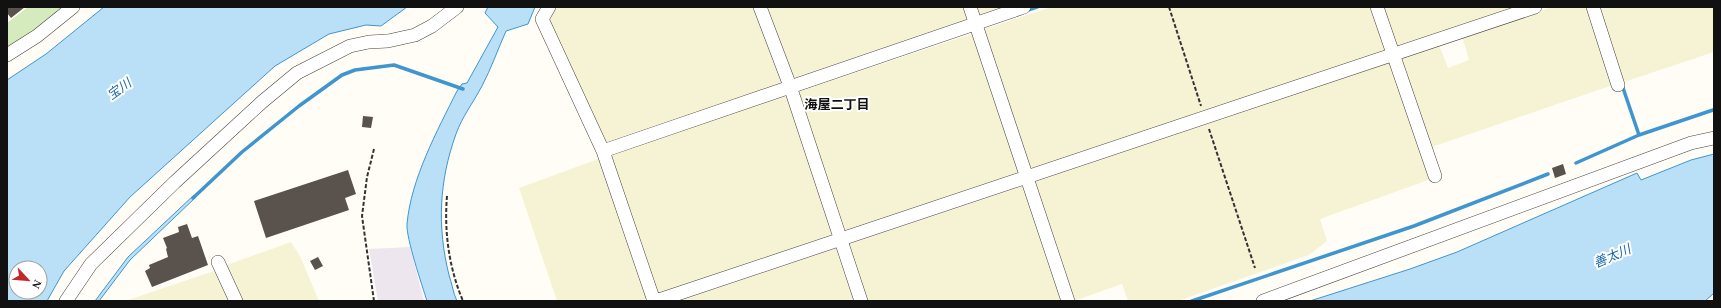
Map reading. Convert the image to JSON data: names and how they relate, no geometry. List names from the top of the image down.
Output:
{
  "districts": ["海屋二丁目"],
  "water": ["宝川", "善太川"],
  "north": "bottom right"
}
